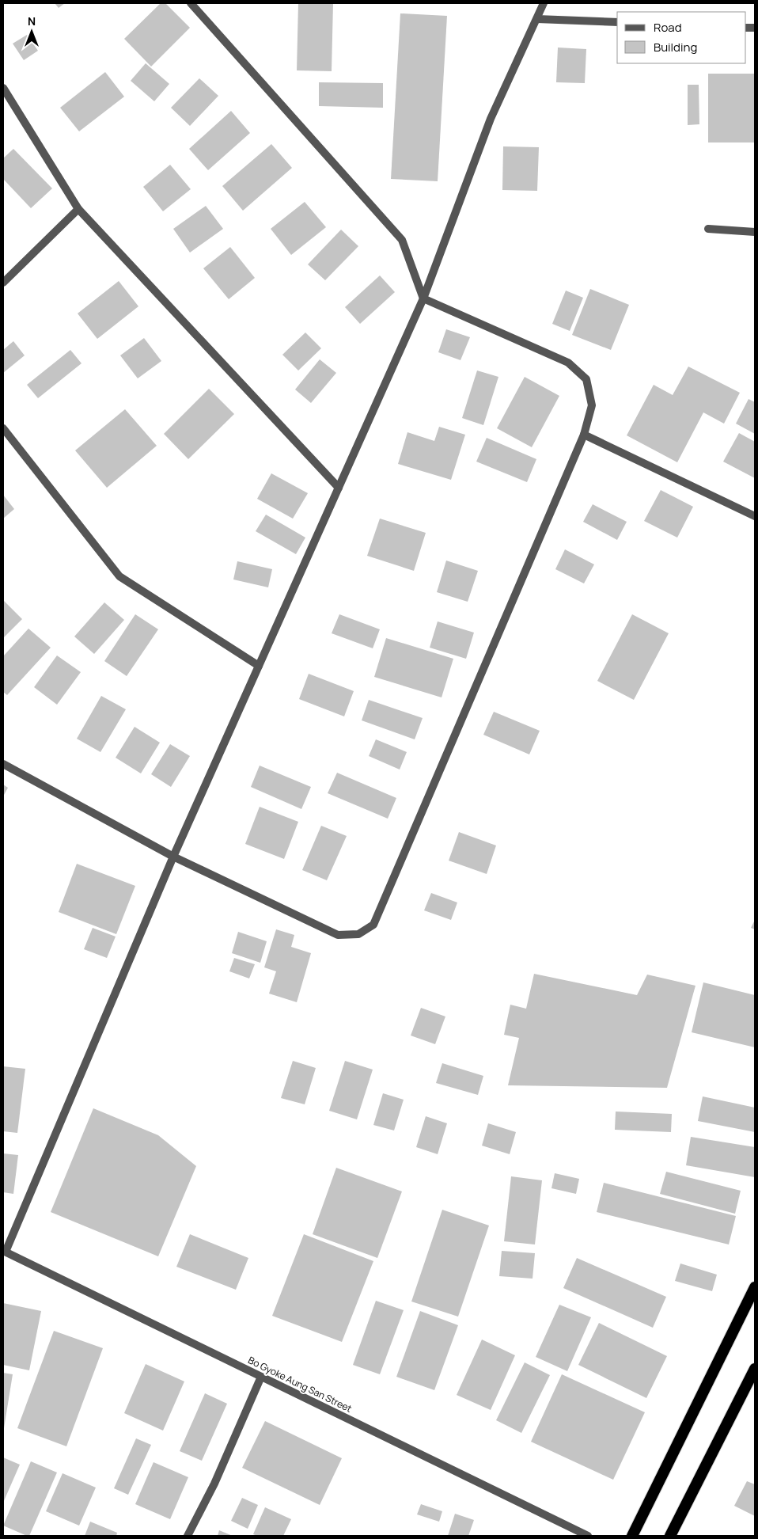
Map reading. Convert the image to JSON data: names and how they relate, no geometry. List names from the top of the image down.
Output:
{
  "streets": {
    "street": ["Bo Gyoke Aung San Street"]
  },
  "legend": ["Road", "Building"],
  "north": "top"
}
